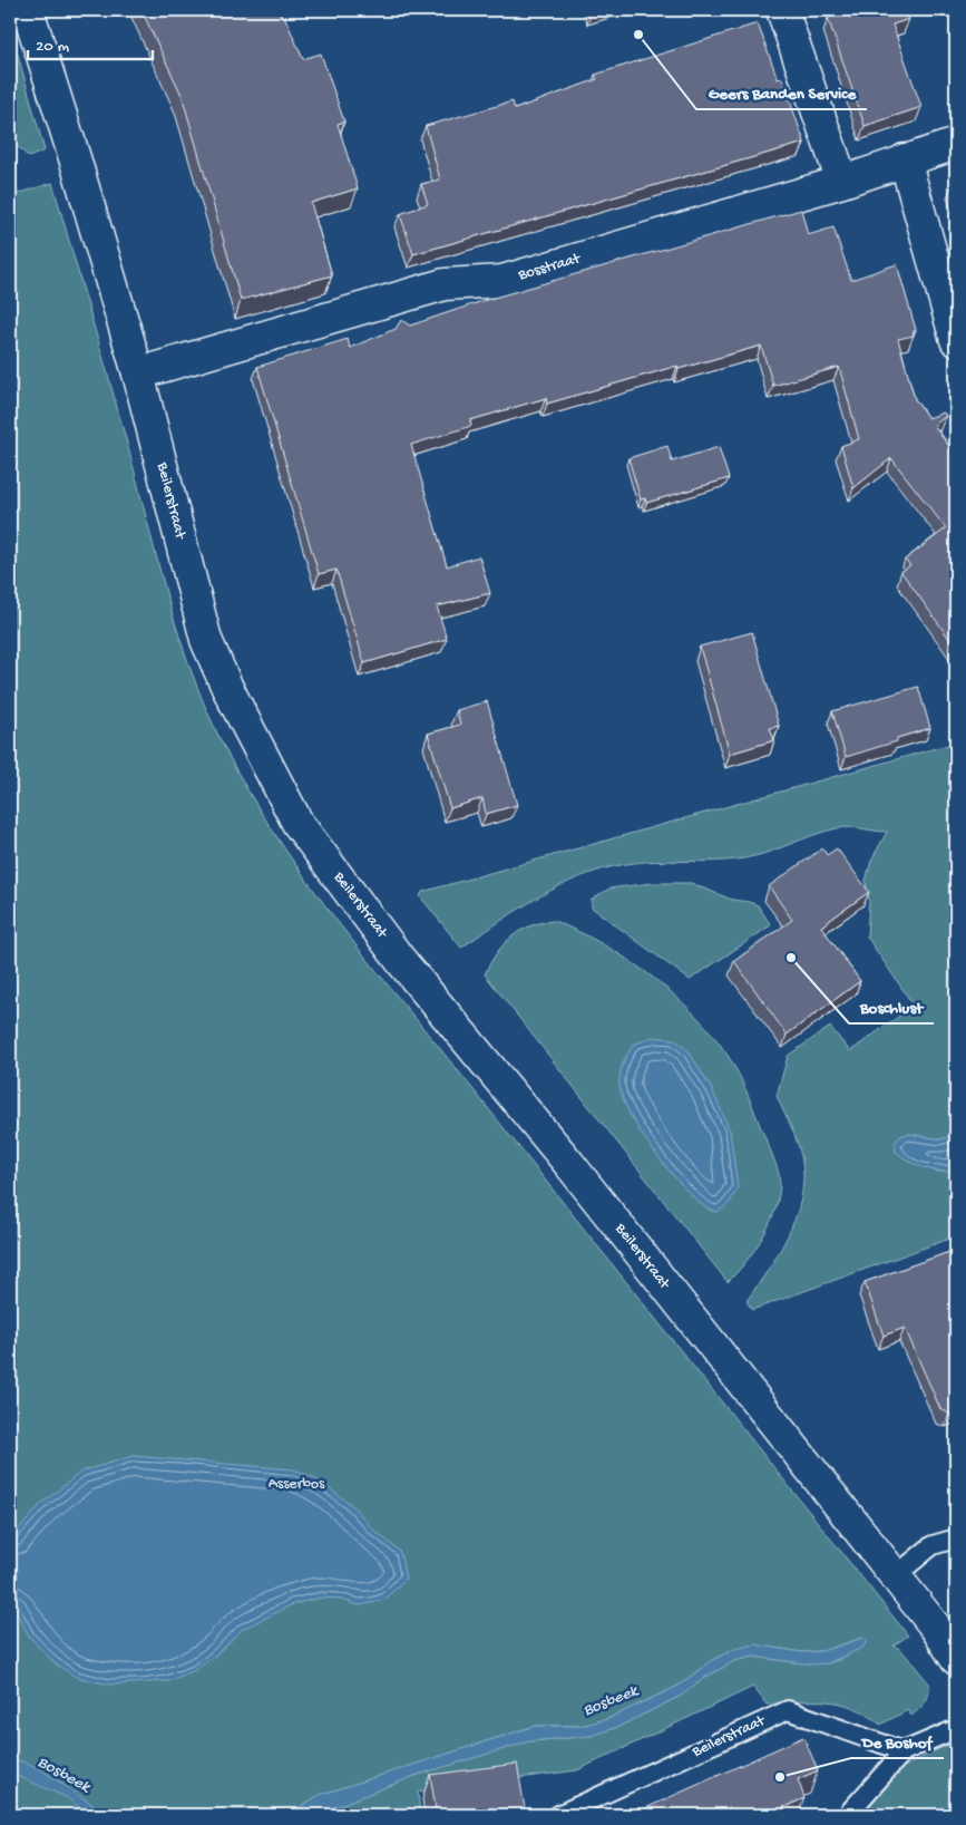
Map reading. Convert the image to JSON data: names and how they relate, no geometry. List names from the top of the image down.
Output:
{
  "streets": {
    "street": ["Bosstraat", "Beilerstraat"]
  },
  "crossings": [
    ["Bosstraat", "Beilerstraat"]
  ],
  "water": ["Bosbeek"],
  "parks": ["Asserbos"],
  "places": ["Geers Banden Service", "Boschlust", "De Boshof"],
  "scale_bar": "20 m"
}
